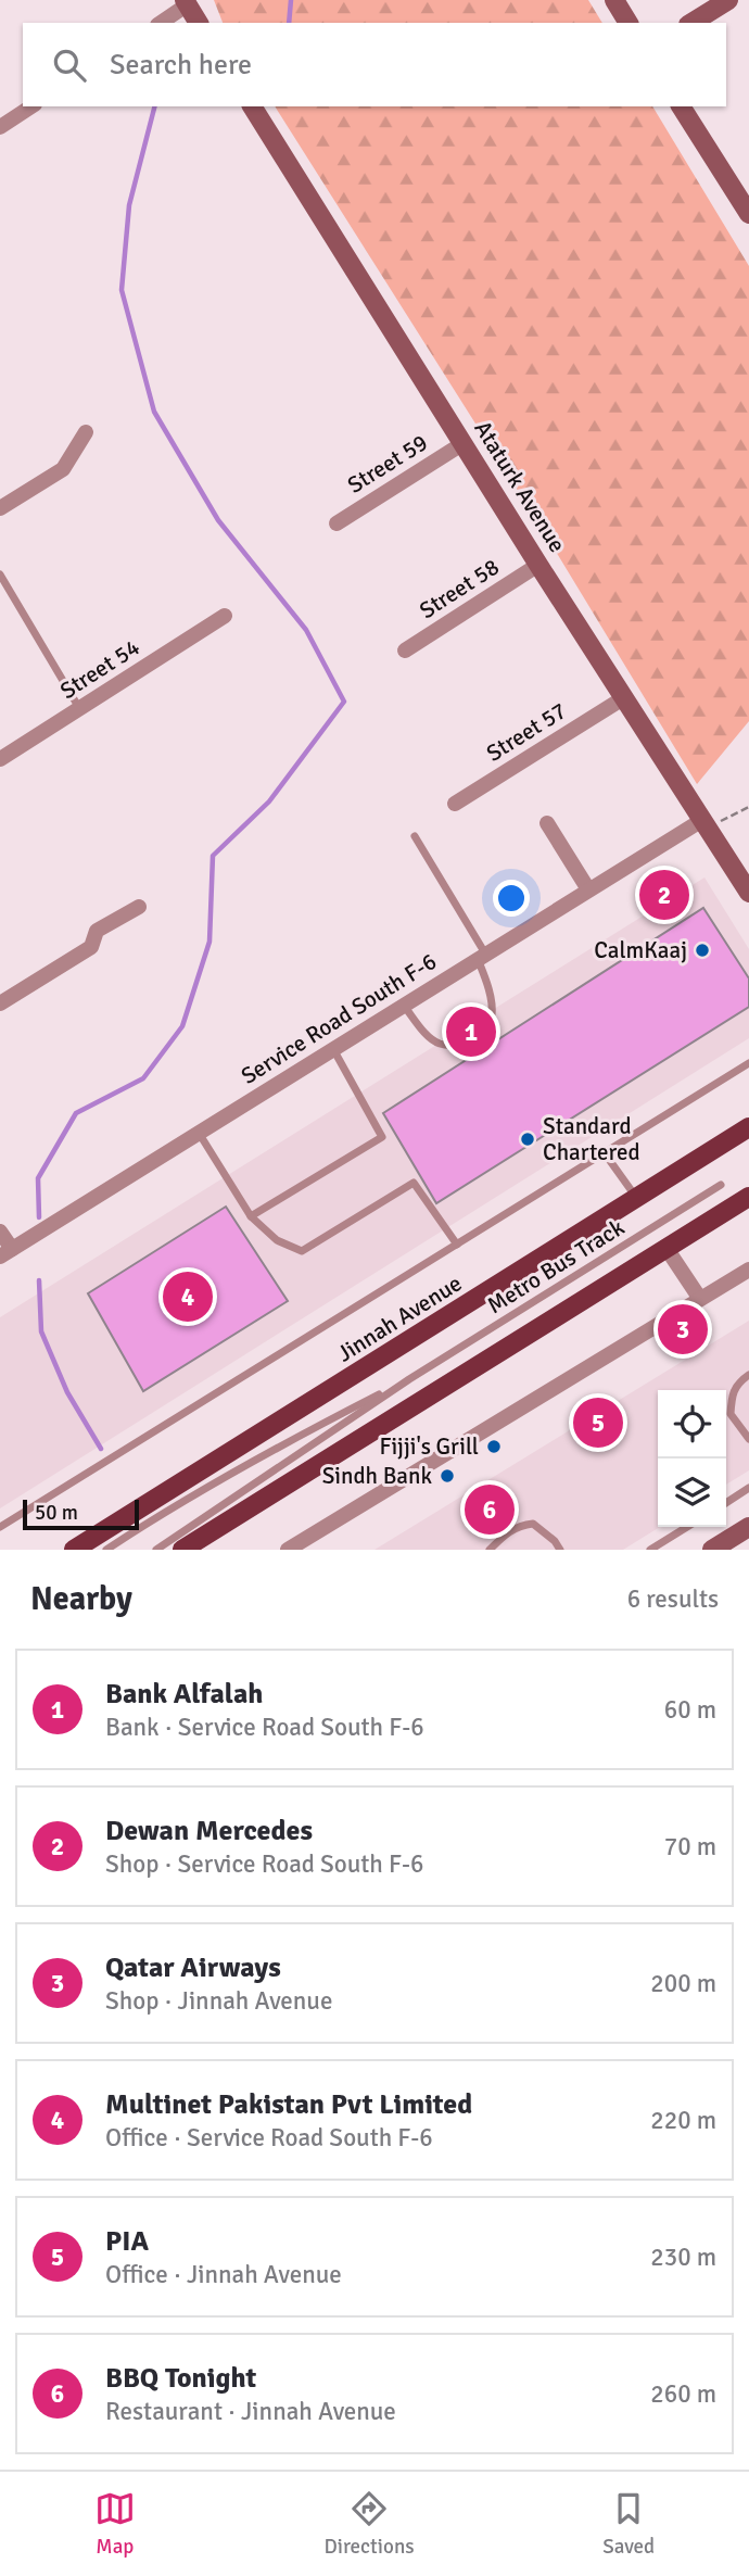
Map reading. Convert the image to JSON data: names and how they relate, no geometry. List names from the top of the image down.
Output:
{
  "streets": {
    "main road": ["Jinnah Avenue"],
    "street": [
      "Street 59",
      "Ataturk Avenue",
      "Street 58",
      "Street 54",
      "Street 57",
      "Service Road South F-6"
    ],
    "lane": ["Metro Bus Track"]
  },
  "crossings": [
    ["Street 59", "Ataturk Avenue"],
    ["Ataturk Avenue", "Street 58"],
    ["Ataturk Avenue", "Street 57"],
    ["Ataturk Avenue", "Service Road South F-6"]
  ],
  "places": [
    "CalmKaaj",
    "Standard Chartered",
    "Fijji's Grill",
    "Sindh Bank"
  ],
  "scale_bar": "50 m",
  "page": {
    "search": "Search here",
    "pins": [
      "2",
      "1",
      "4",
      "3",
      "5",
      "6"
    ],
    "scale": "50 m",
    "heading": ["Nearby", "6 results"],
    "list": [
      {
        "mark": "1",
        "name": "Bank Alfalah",
        "note": "Bank · Service Road South F-6",
        "value": "60 m"
      },
      {
        "mark": "2",
        "name": "Dewan Mercedes",
        "note": "Shop · Service Road South F-6",
        "value": "70 m"
      },
      {
        "mark": "3",
        "name": "Qatar Airways",
        "note": "Shop · Jinnah Avenue",
        "value": "200 m"
      },
      {
        "mark": "4",
        "name": "Multinet Pakistan Pvt Limited",
        "note": "Office · Service Road South F-6",
        "value": "220 m"
      },
      {
        "mark": "5",
        "name": "PIA",
        "note": "Office · Jinnah Avenue",
        "value": "230 m"
      },
      {
        "mark": "6",
        "name": "BBQ Tonight",
        "note": "Restaurant · Jinnah Avenue",
        "value": "260 m"
      }
    ],
    "nav": ["Map", "Directions", "Saved"]
  }
}
